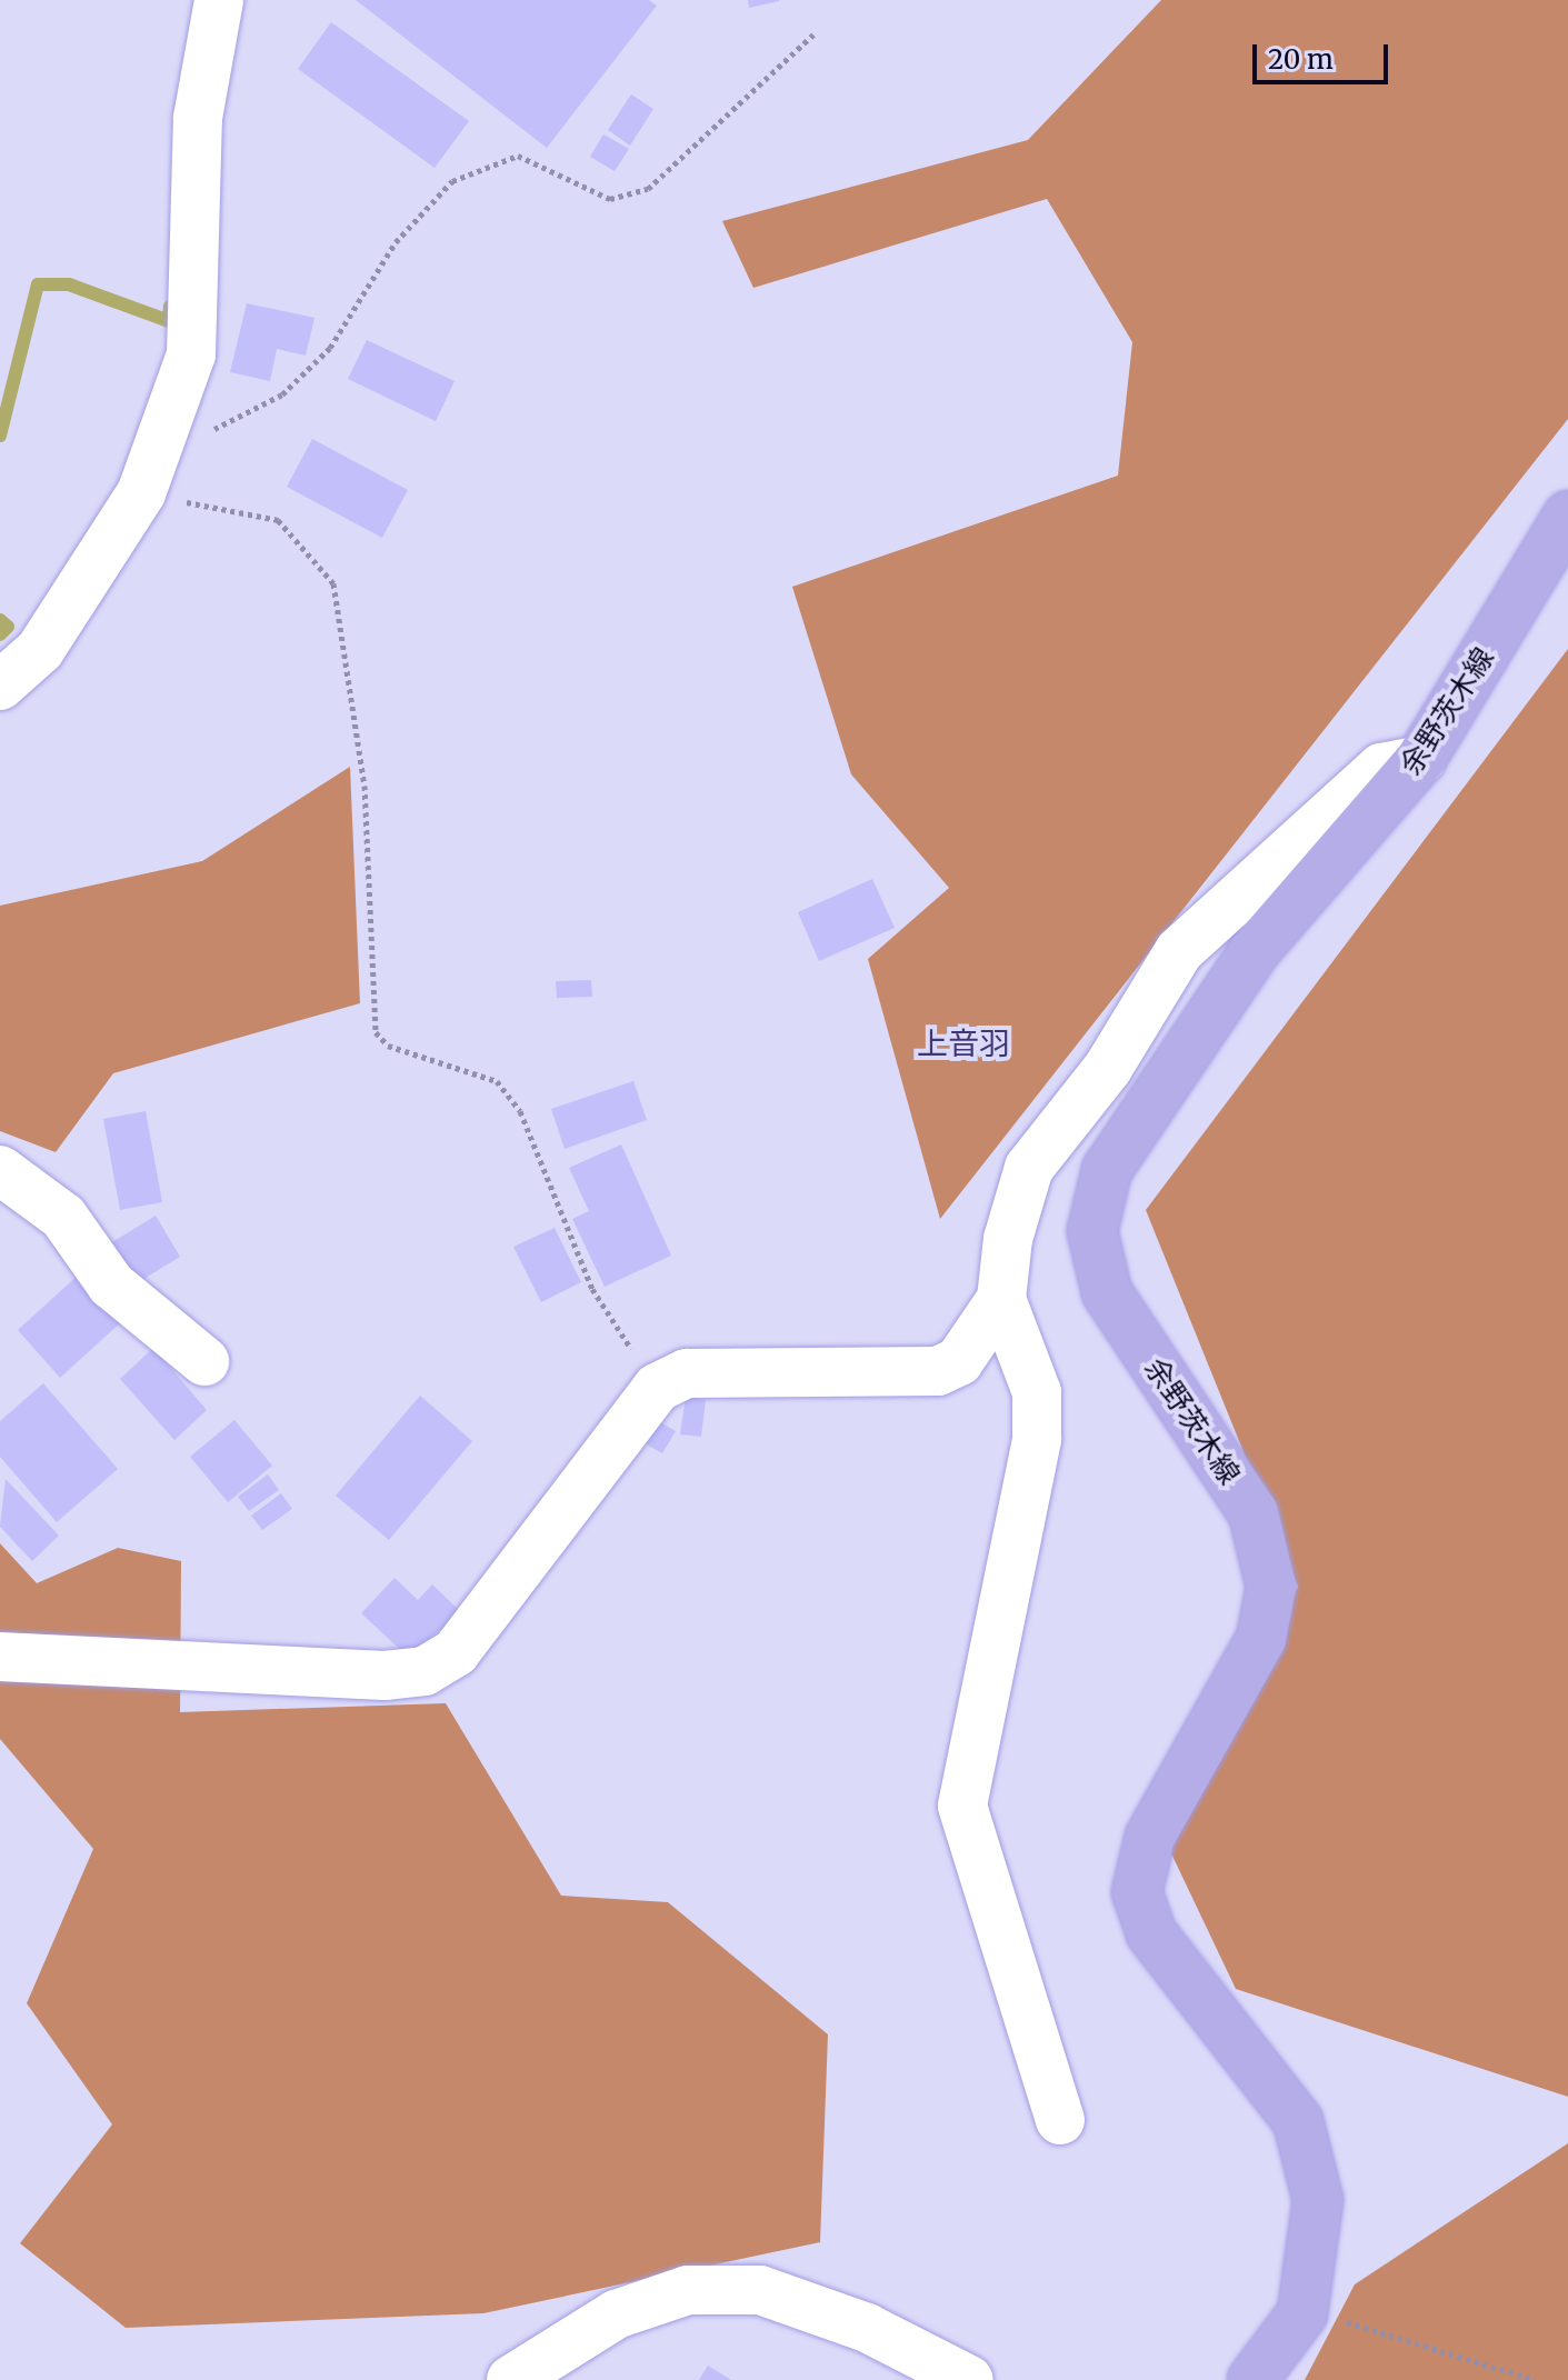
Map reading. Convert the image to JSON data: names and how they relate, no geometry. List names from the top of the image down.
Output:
{
  "streets": {
    "main road": ["余野茨木線"]
  },
  "districts": ["上音羽"],
  "scale_bar": "20 m"
}
